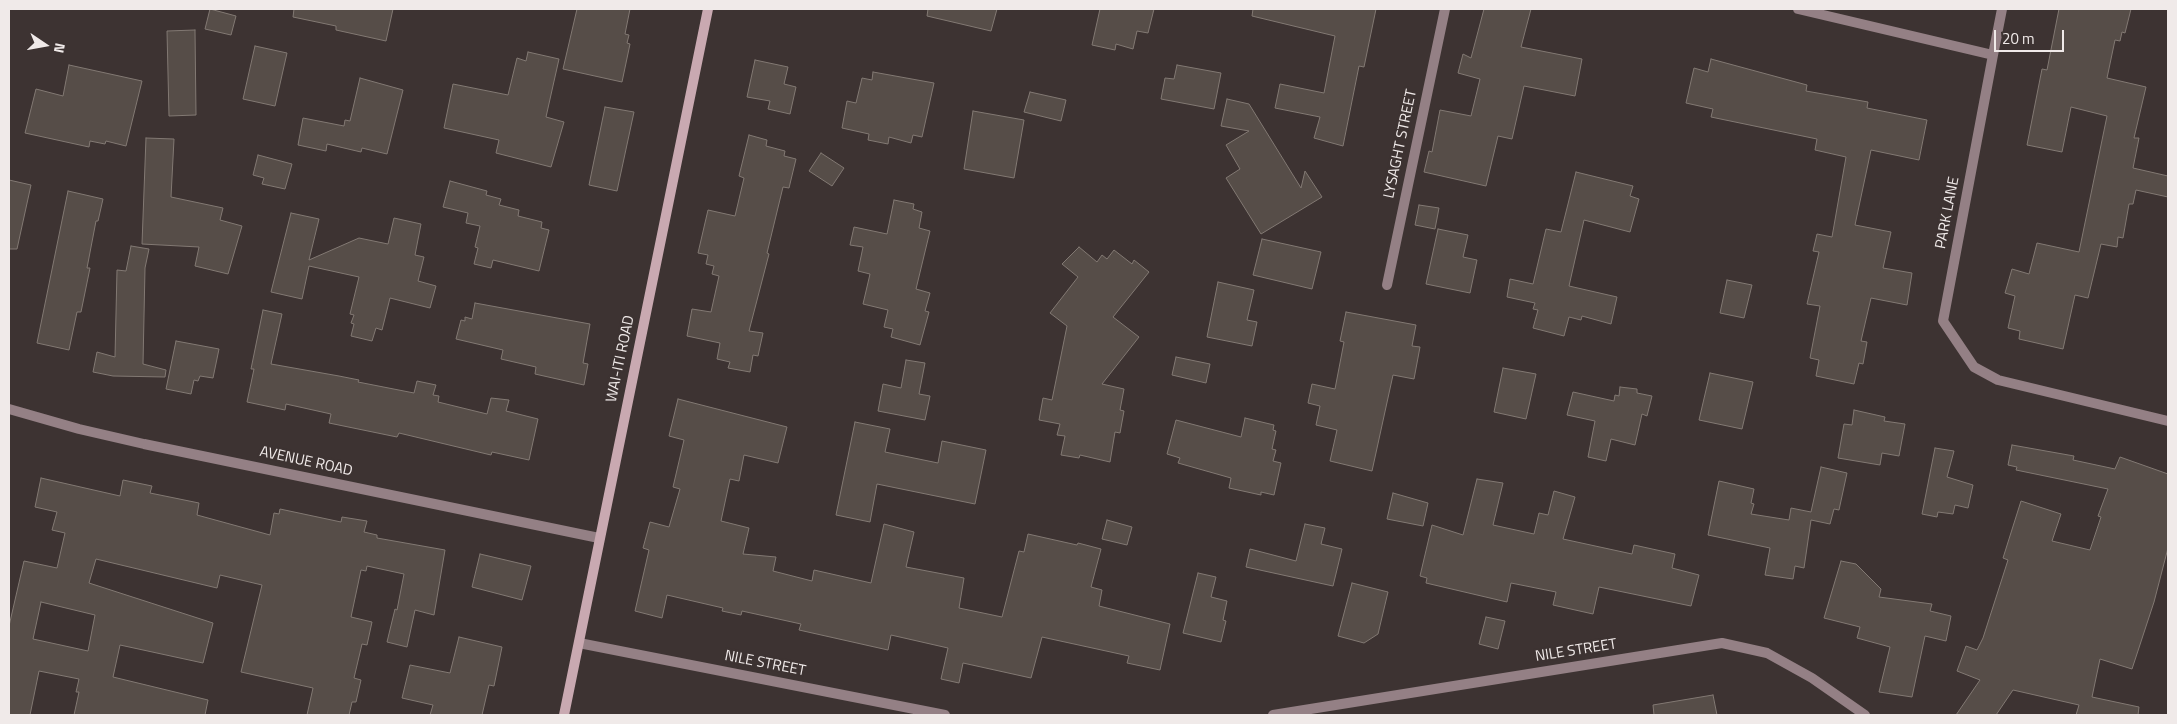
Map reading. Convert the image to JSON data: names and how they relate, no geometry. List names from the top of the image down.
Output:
{
  "streets": {
    "main road": ["WAI-ITI ROAD"],
    "street": [
      "LYSAGHT STREET",
      "PARK LANE",
      "AVENUE ROAD",
      "NILE STREET"
    ]
  },
  "crossings": [
    ["WAI-ITI ROAD", "AVENUE ROAD"],
    ["WAI-ITI ROAD", "NILE STREET"]
  ],
  "scale_bar": "20 m",
  "north": "right"
}
